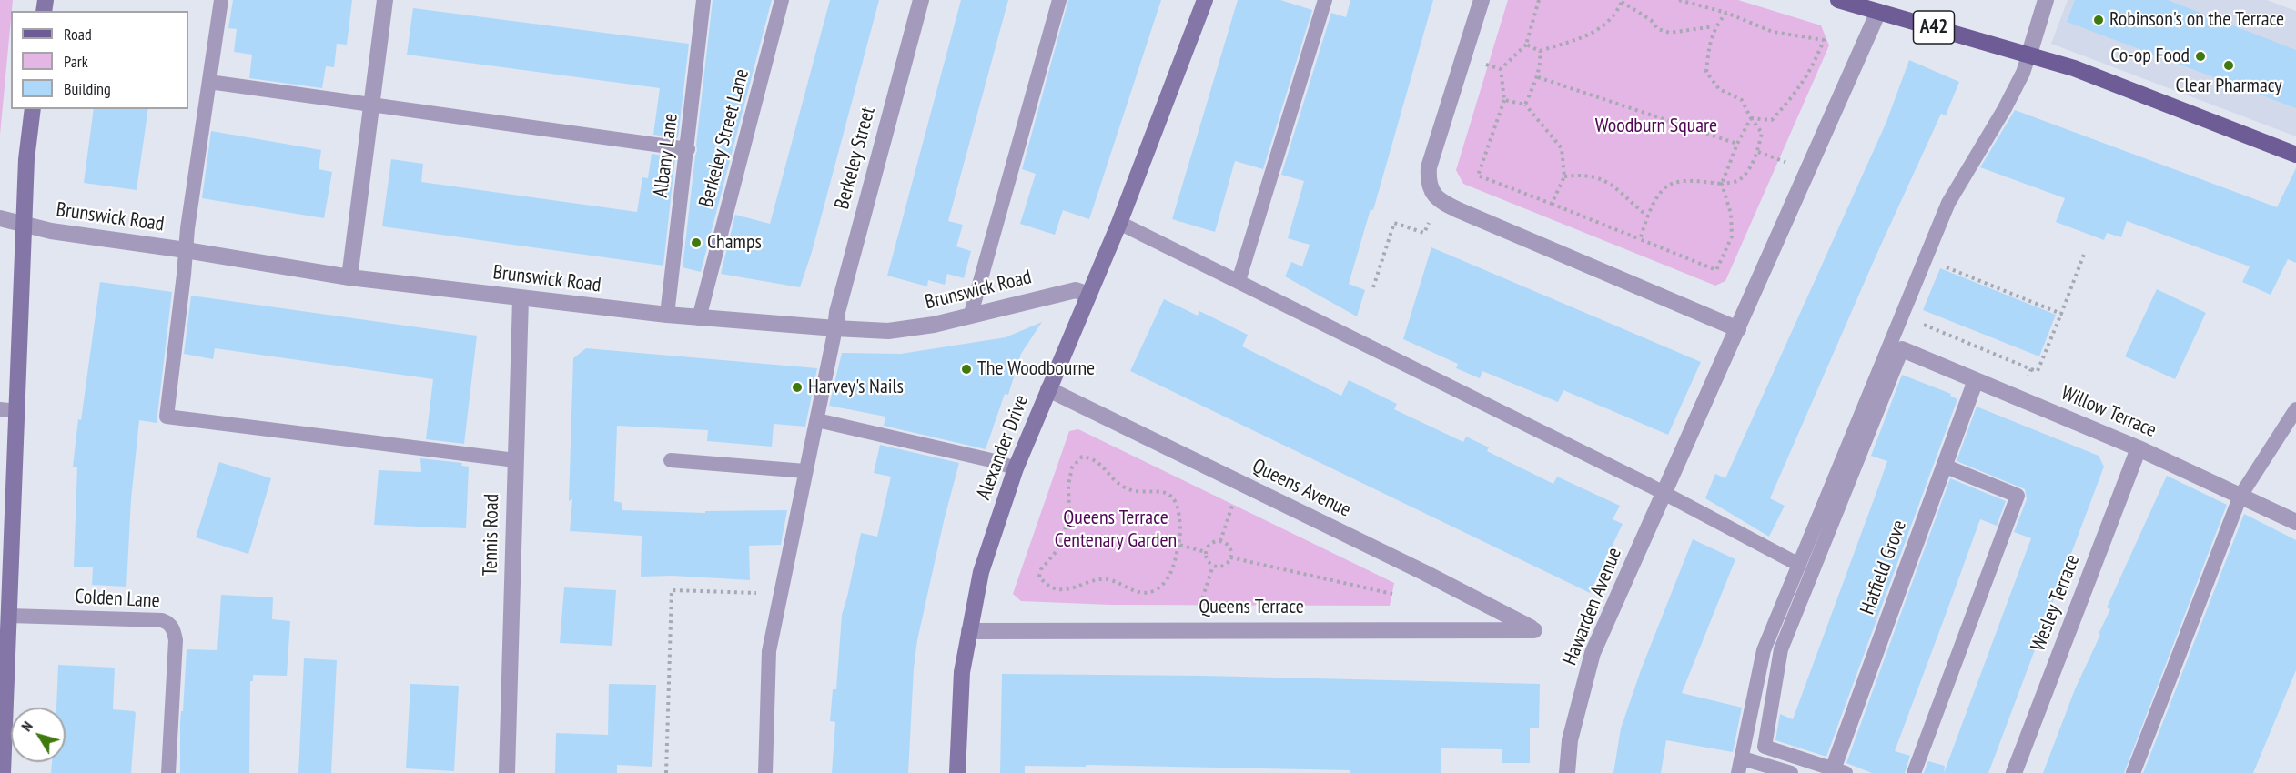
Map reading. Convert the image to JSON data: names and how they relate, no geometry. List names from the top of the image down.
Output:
{
  "streets": {
    "main road": ["A42", "Alexander Drive"],
    "street": [
      "Berkeley Street",
      "Brunswick Road",
      "Willow Terrace",
      "Queens Avenue",
      "Tennis Road",
      "Hatfield Grove",
      "Wesley Terrace",
      "Hawarden Avenue",
      "Queens Terrace"
    ],
    "lane": ["Berkeley Street Lane", "Albany Lane", "Colden Lane"]
  },
  "crossings": [
    ["Berkeley Street Lane", "Brunswick Road"],
    ["Albany Lane", "Brunswick Road"],
    ["Berkeley Street", "Brunswick Road"],
    ["Brunswick Road", "Alexander Drive"],
    ["Brunswick Road", "Tennis Road"],
    ["Willow Terrace", "Hatfield Grove"],
    ["Willow Terrace", "Wesley Terrace"],
    ["Alexander Drive", "Queens Avenue"],
    ["Alexander Drive", "Queens Terrace"],
    ["Queens Avenue", "Queens Terrace"]
  ],
  "parks": ["Woodburn Square", "Queens Terrace Centenary Garden"],
  "places": [
    "Robinson's on the Terrace",
    "Co-op Food",
    "Clear Pharmacy",
    "Champs",
    "The Woodbourne",
    "Harvey's Nails"
  ],
  "legend": ["Road", "Park", "Building"],
  "north": "top left"
}
